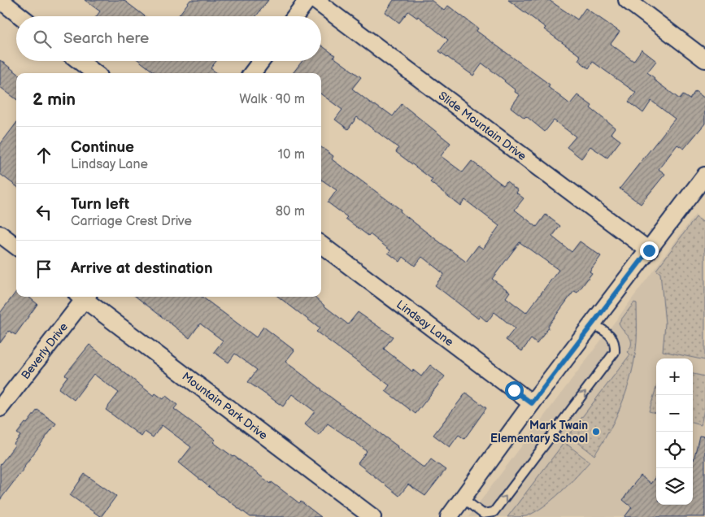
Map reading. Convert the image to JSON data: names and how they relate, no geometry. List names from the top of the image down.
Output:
{
  "streets": {
    "street": [
      "Slide Mountain Drive",
      "Lindsay Lane",
      "Beverly Drive",
      "Mountain Park Drive"
    ]
  },
  "places": ["Mark Twain Elementary School"],
  "page": {
    "search": "Search here",
    "heading": ["2 min", "Walk · 90 m"],
    "list": [
      ["Continue", "Lindsay Lane", "10 m"],
      ["Turn left", "Carriage Crest Drive", "80 m"],
      "Arrive at destination"
    ],
    "map_buttons": ["+", "−"]
  }
}
